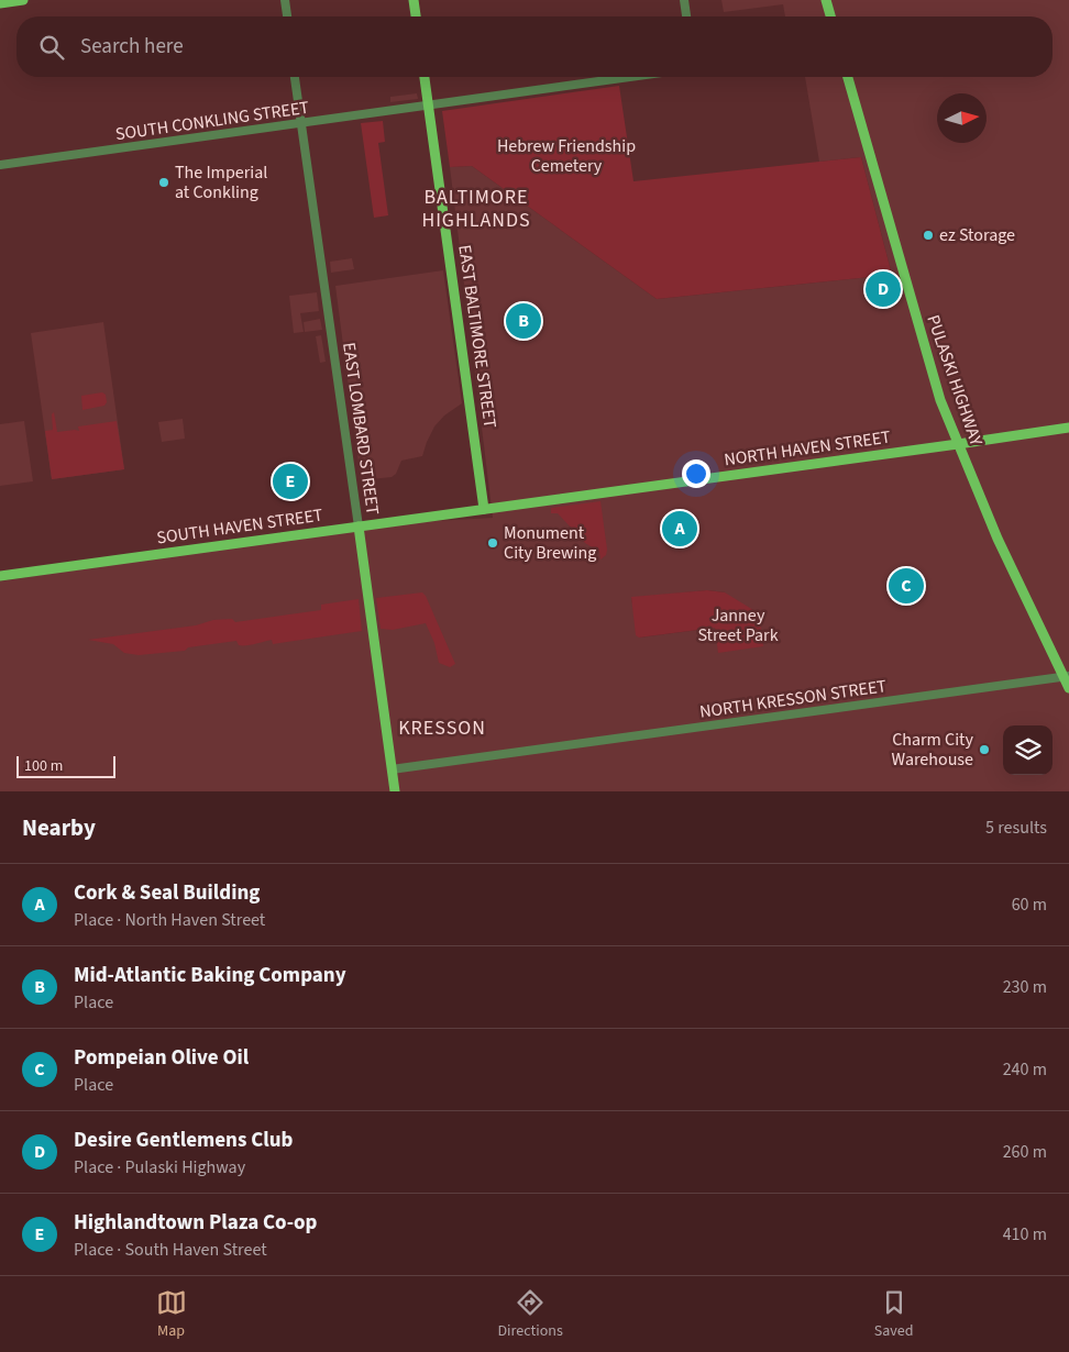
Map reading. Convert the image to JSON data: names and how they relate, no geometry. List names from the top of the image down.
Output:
{
  "streets": {
    "main road": [
      "EAST BALTIMORE STREET",
      "PULASKI HIGHWAY",
      "EAST LOMBARD STREET",
      "NORTH HAVEN STREET",
      "SOUTH HAVEN STREET"
    ],
    "street": ["SOUTH CONKLING STREET", "NORTH KRESSON STREET"]
  },
  "crossings": [
    ["SOUTH CONKLING STREET", "EAST BALTIMORE STREET"],
    ["SOUTH CONKLING STREET", "EAST LOMBARD STREET"],
    ["EAST BALTIMORE STREET", "NORTH HAVEN STREET"],
    ["EAST BALTIMORE STREET", "SOUTH HAVEN STREET"],
    ["PULASKI HIGHWAY", "NORTH HAVEN STREET"],
    ["PULASKI HIGHWAY", "NORTH KRESSON STREET"],
    ["EAST LOMBARD STREET", "SOUTH HAVEN STREET"],
    ["EAST LOMBARD STREET", "NORTH KRESSON STREET"],
    ["NORTH HAVEN STREET", "SOUTH HAVEN STREET"]
  ],
  "districts": ["BALTIMORE HIGHLANDS", "KRESSON"],
  "parks": ["Hebrew Friendship Cemetery", "Janney Street Park"],
  "places": [
    "The Imperial at Conkling",
    "ez Storage",
    "Monument City Brewing",
    "Charm City Warehouse"
  ],
  "scale_bar": "100 m",
  "north": "right",
  "page": {
    "search": "Search here",
    "pins": [
      "D",
      "B",
      "E",
      "A",
      "C"
    ],
    "scale": "100 m",
    "heading": ["Nearby", "5 results"],
    "list": [
      {
        "mark": "A",
        "name": "Cork & Seal Building",
        "note": "Place · North Haven Street",
        "value": "60 m"
      },
      {
        "mark": "B",
        "name": "Mid-Atlantic Baking Company",
        "note": "Place",
        "value": "230 m"
      },
      {
        "mark": "C",
        "name": "Pompeian Olive Oil",
        "note": "Place",
        "value": "240 m"
      },
      {
        "mark": "D",
        "name": "Desire Gentlemens Club",
        "note": "Place · Pulaski Highway",
        "value": "260 m"
      },
      {
        "mark": "E",
        "name": "Highlandtown Plaza Co-op",
        "note": "Place · South Haven Street",
        "value": "410 m"
      }
    ],
    "nav": ["Map", "Directions", "Saved"]
  }
}
